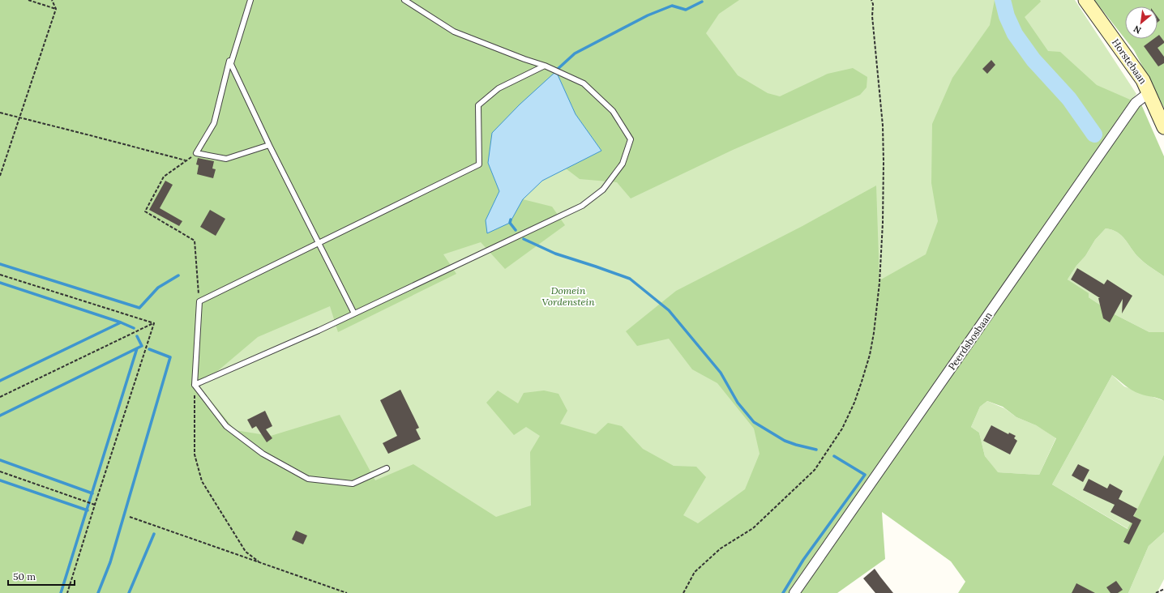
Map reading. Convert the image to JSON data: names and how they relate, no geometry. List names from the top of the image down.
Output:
{
  "streets": {
    "street": ["Horstebaan", "Peerdsbosbaan"]
  },
  "crossings": [
    ["Horstebaan", "Peerdsbosbaan"]
  ],
  "parks": ["Domein Vordenstein"],
  "scale_bar": "50 m",
  "north": "bottom left"
}
